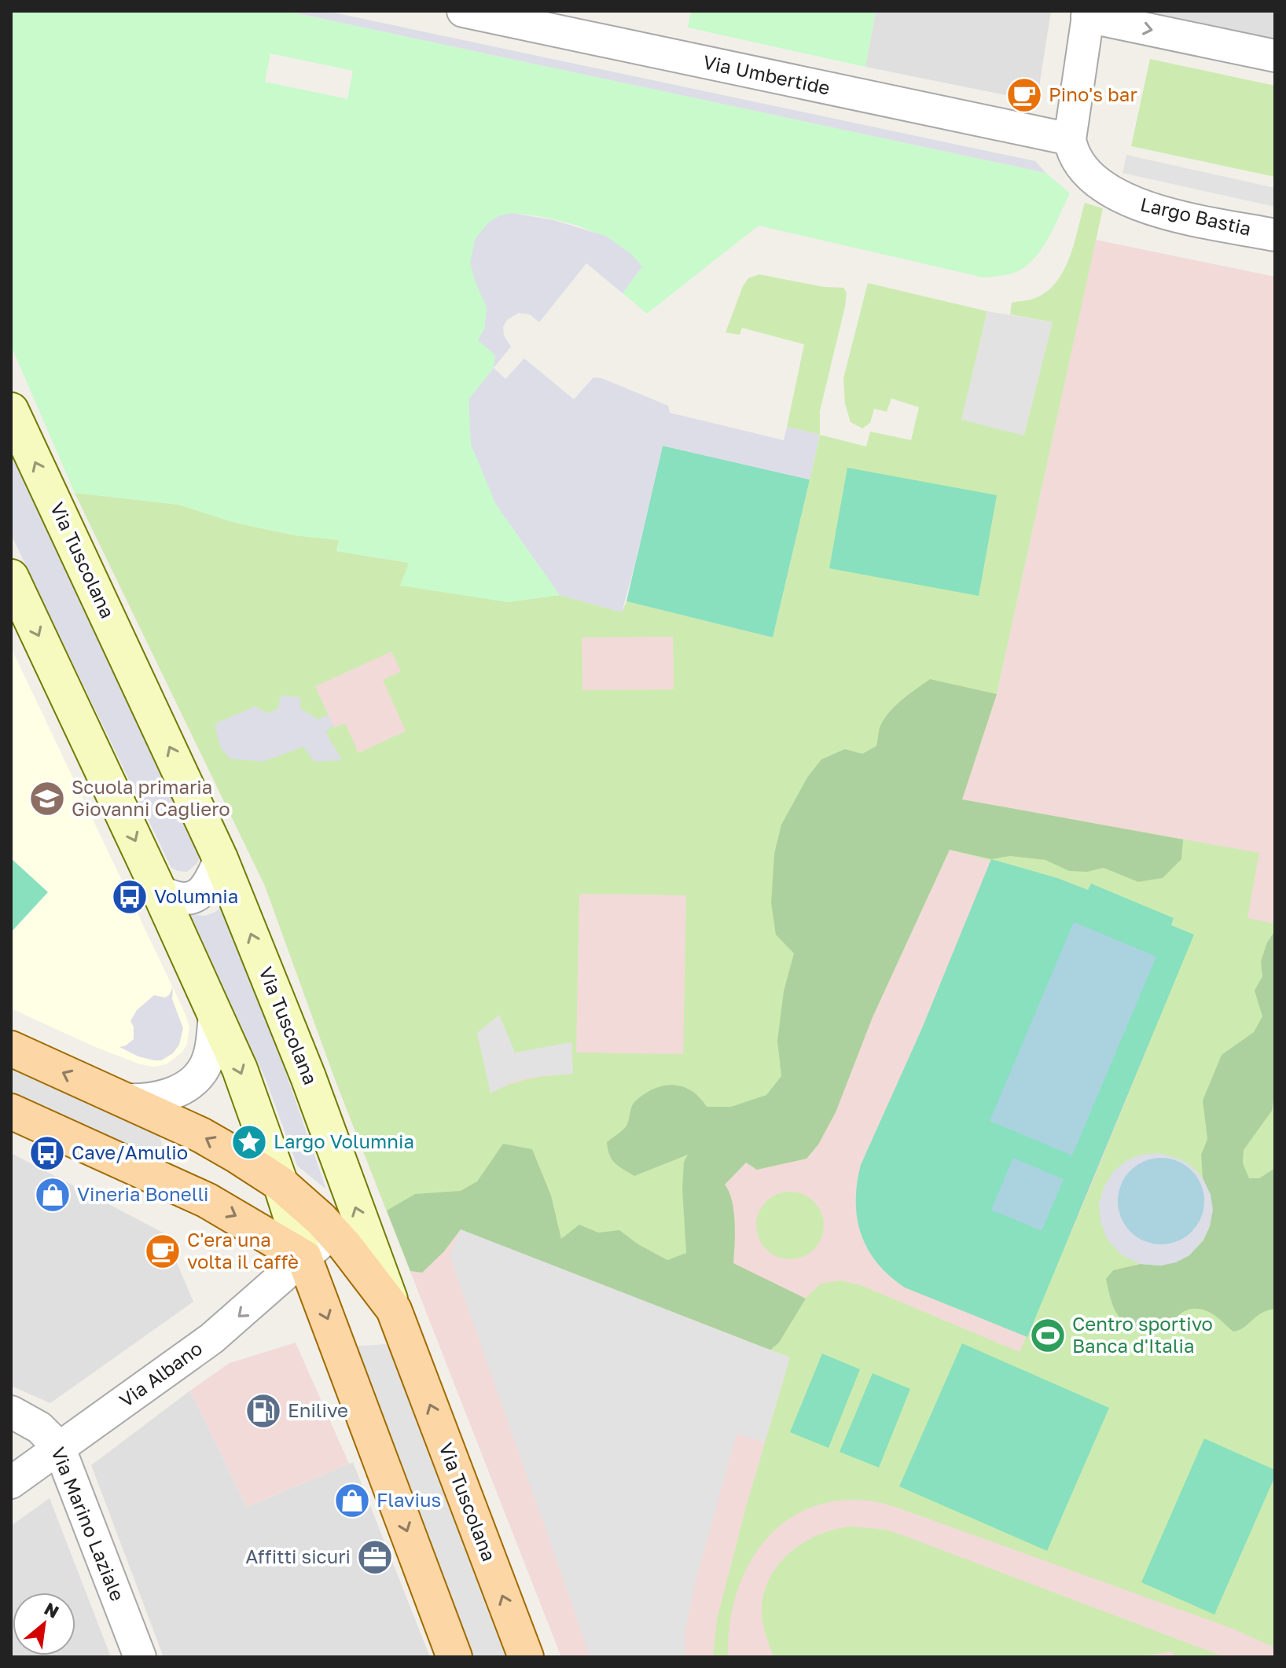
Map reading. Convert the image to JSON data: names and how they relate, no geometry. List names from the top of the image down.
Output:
{
  "streets": {
    "main road": ["Via Tuscolana"],
    "street": [
      "Via Umbertide",
      "Largo Bastia",
      "Via Albano",
      "Via Marino Laziale"
    ]
  },
  "crossings": [
    ["Via Umbertide", "Largo Bastia"],
    ["Via Albano", "Via Marino Laziale"]
  ],
  "one_way": ["Via Albano"],
  "places": {
    "cafe": ["Pino's bar", "C'era una volta il caffè"],
    "school or university": ["Scuola primaria Giovanni Cagliero"],
    "bus stop": ["Volumnia", "Cave/Amulio"],
    "place": ["Largo Volumnia"],
    "shop": ["Vineria Bonelli", "Flavius"],
    "sports": ["Centro sportivo Banca d'Italia"],
    "fuel station": ["Enilive"],
    "office": ["Affitti sicuri"]
  },
  "north": "top right"
}
